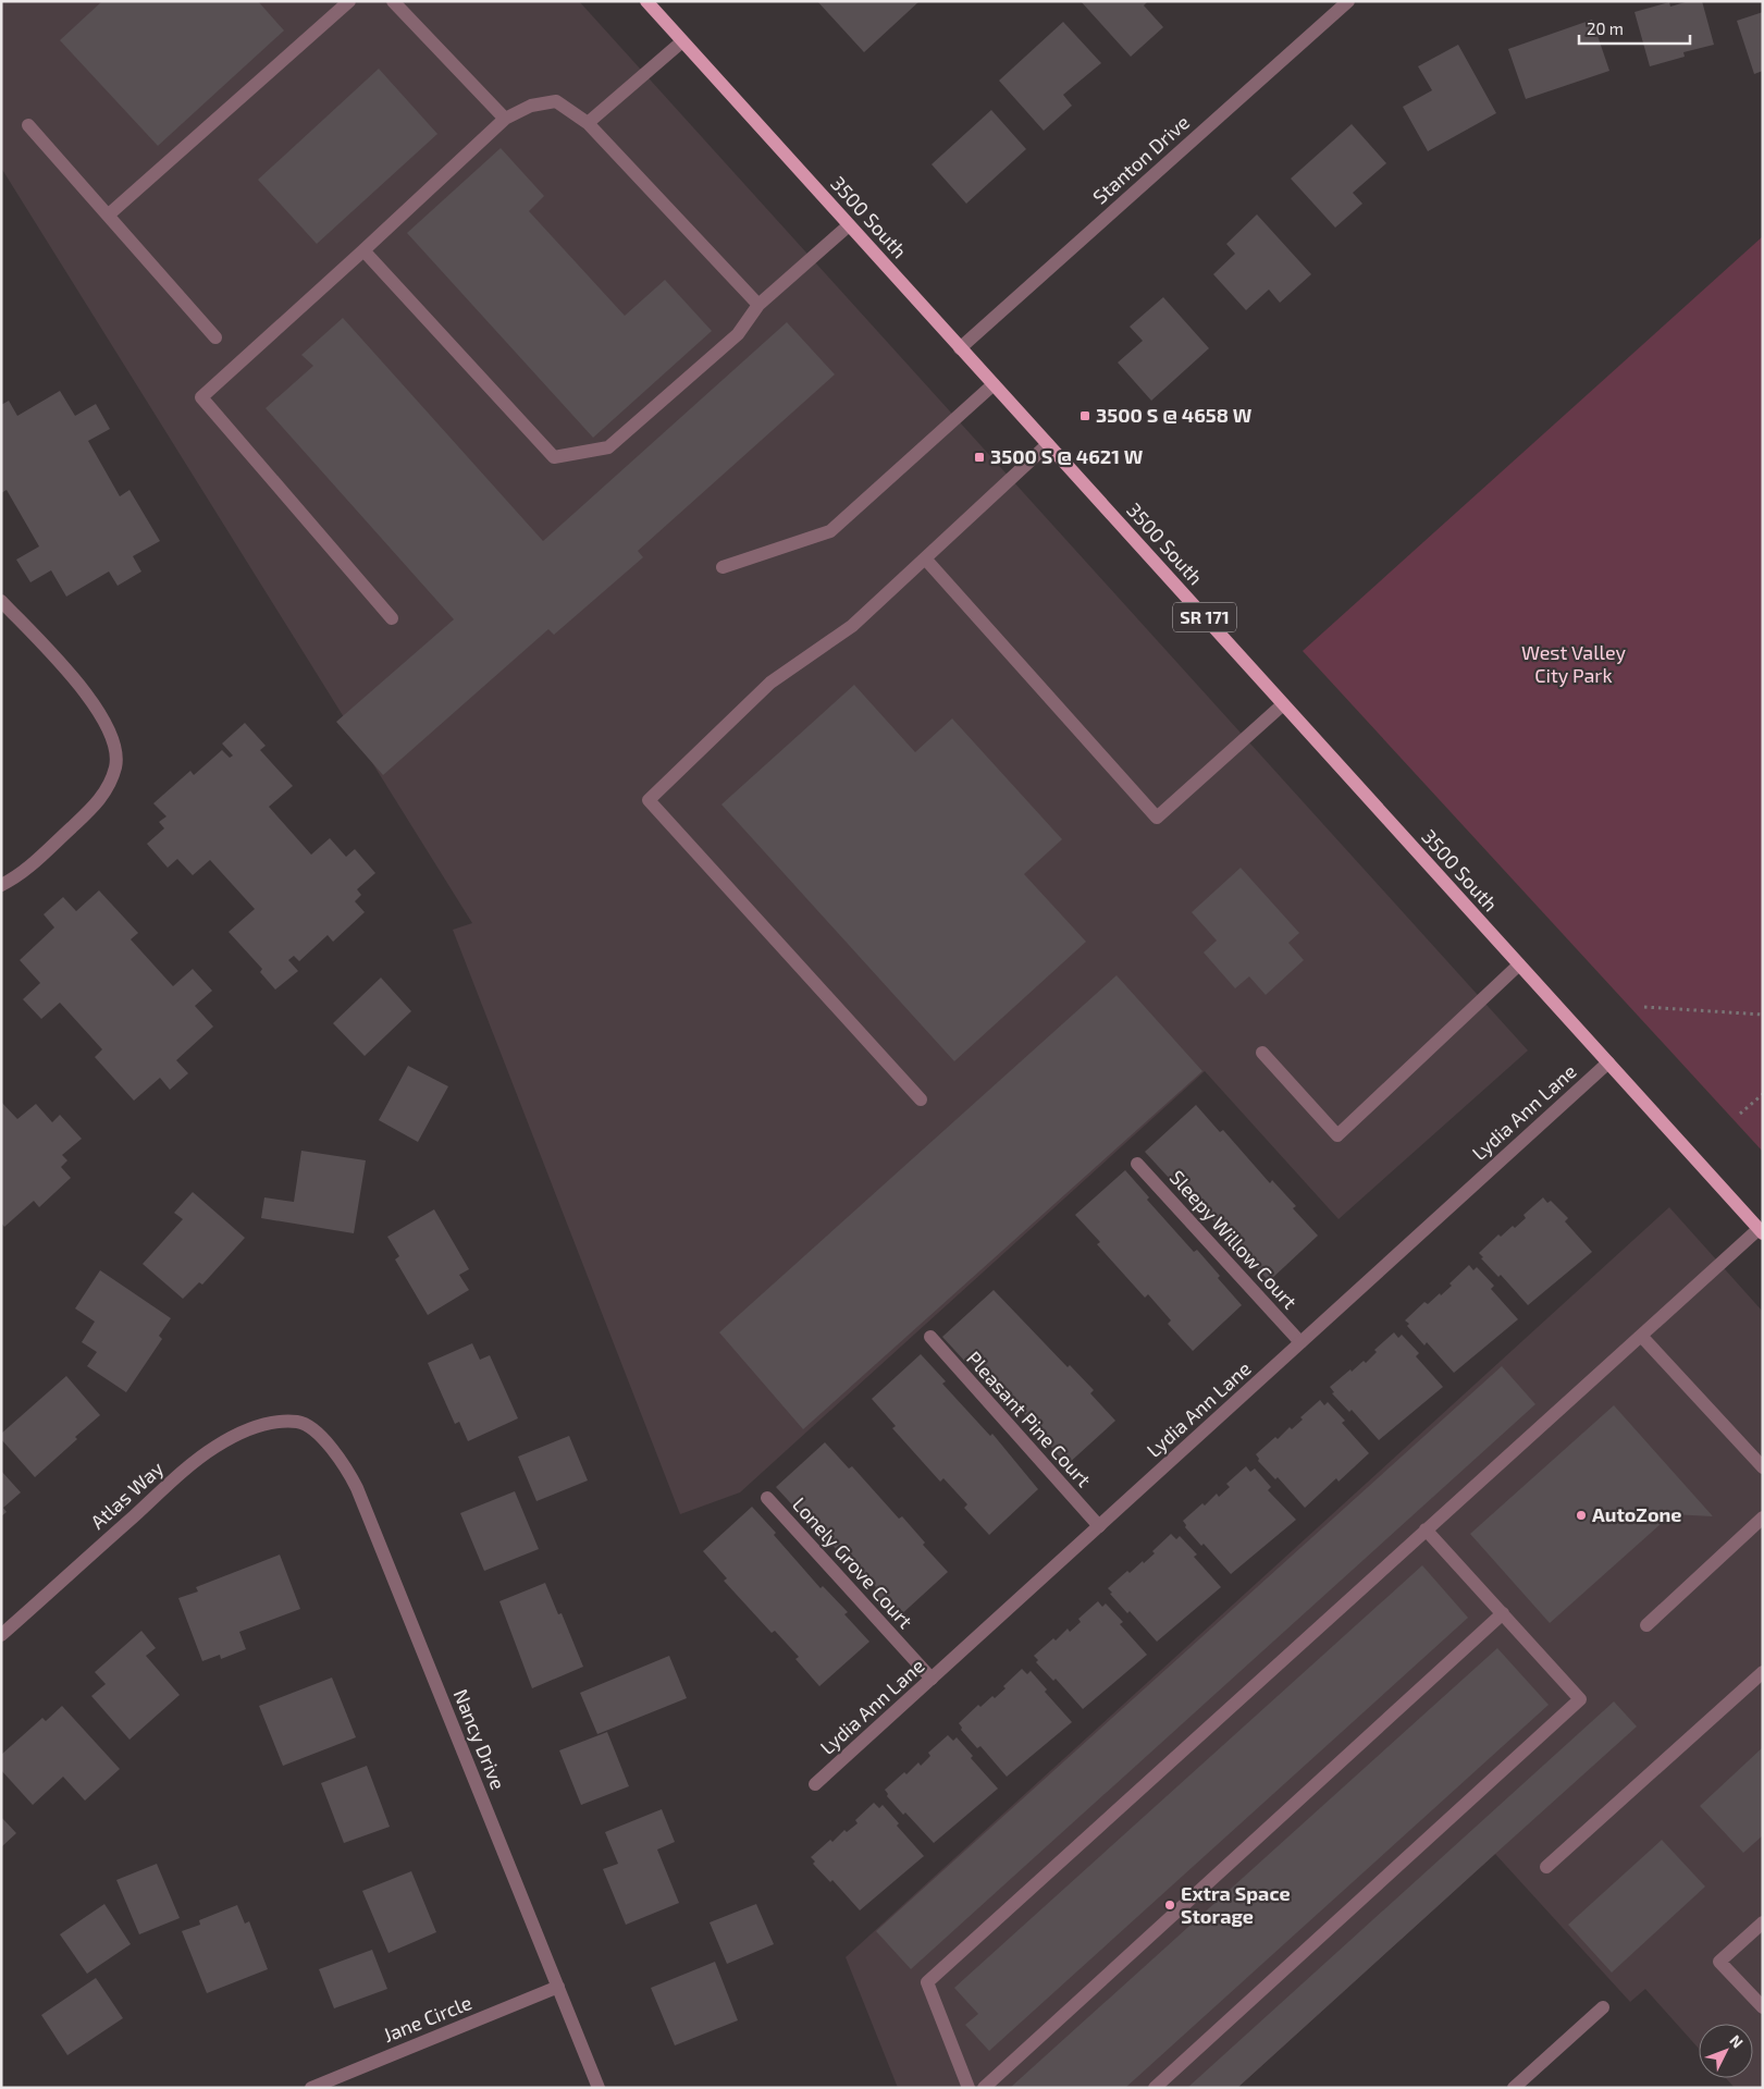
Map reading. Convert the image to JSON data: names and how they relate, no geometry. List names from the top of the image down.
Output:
{
  "streets": {
    "main road": ["3500 South", "SR 171"],
    "street": [
      "Stanton Drive",
      "Lydia Ann Lane",
      "Sleepy Willow Court",
      "Pleasant Pine Court",
      "Atlas Way",
      "Lonely Grove Court",
      "Nancy Drive",
      "Jane Circle"
    ]
  },
  "crossings": [
    ["Stanton Drive", "3500 South"],
    ["3500 South", "Lydia Ann Lane"],
    ["Lydia Ann Lane", "Sleepy Willow Court"],
    ["Lydia Ann Lane", "Pleasant Pine Court"],
    ["Lydia Ann Lane", "Lonely Grove Court"],
    ["Atlas Way", "Nancy Drive"],
    ["Nancy Drive", "Jane Circle"]
  ],
  "parks": ["West Valley City Park"],
  "places": {
    "transit": ["3500 S @ 4658 W", "3500 S @ 4621 W"],
    "other": ["AutoZone", "Extra Space Storage"]
  },
  "scale_bar": "20 m",
  "north": "top right"
}
